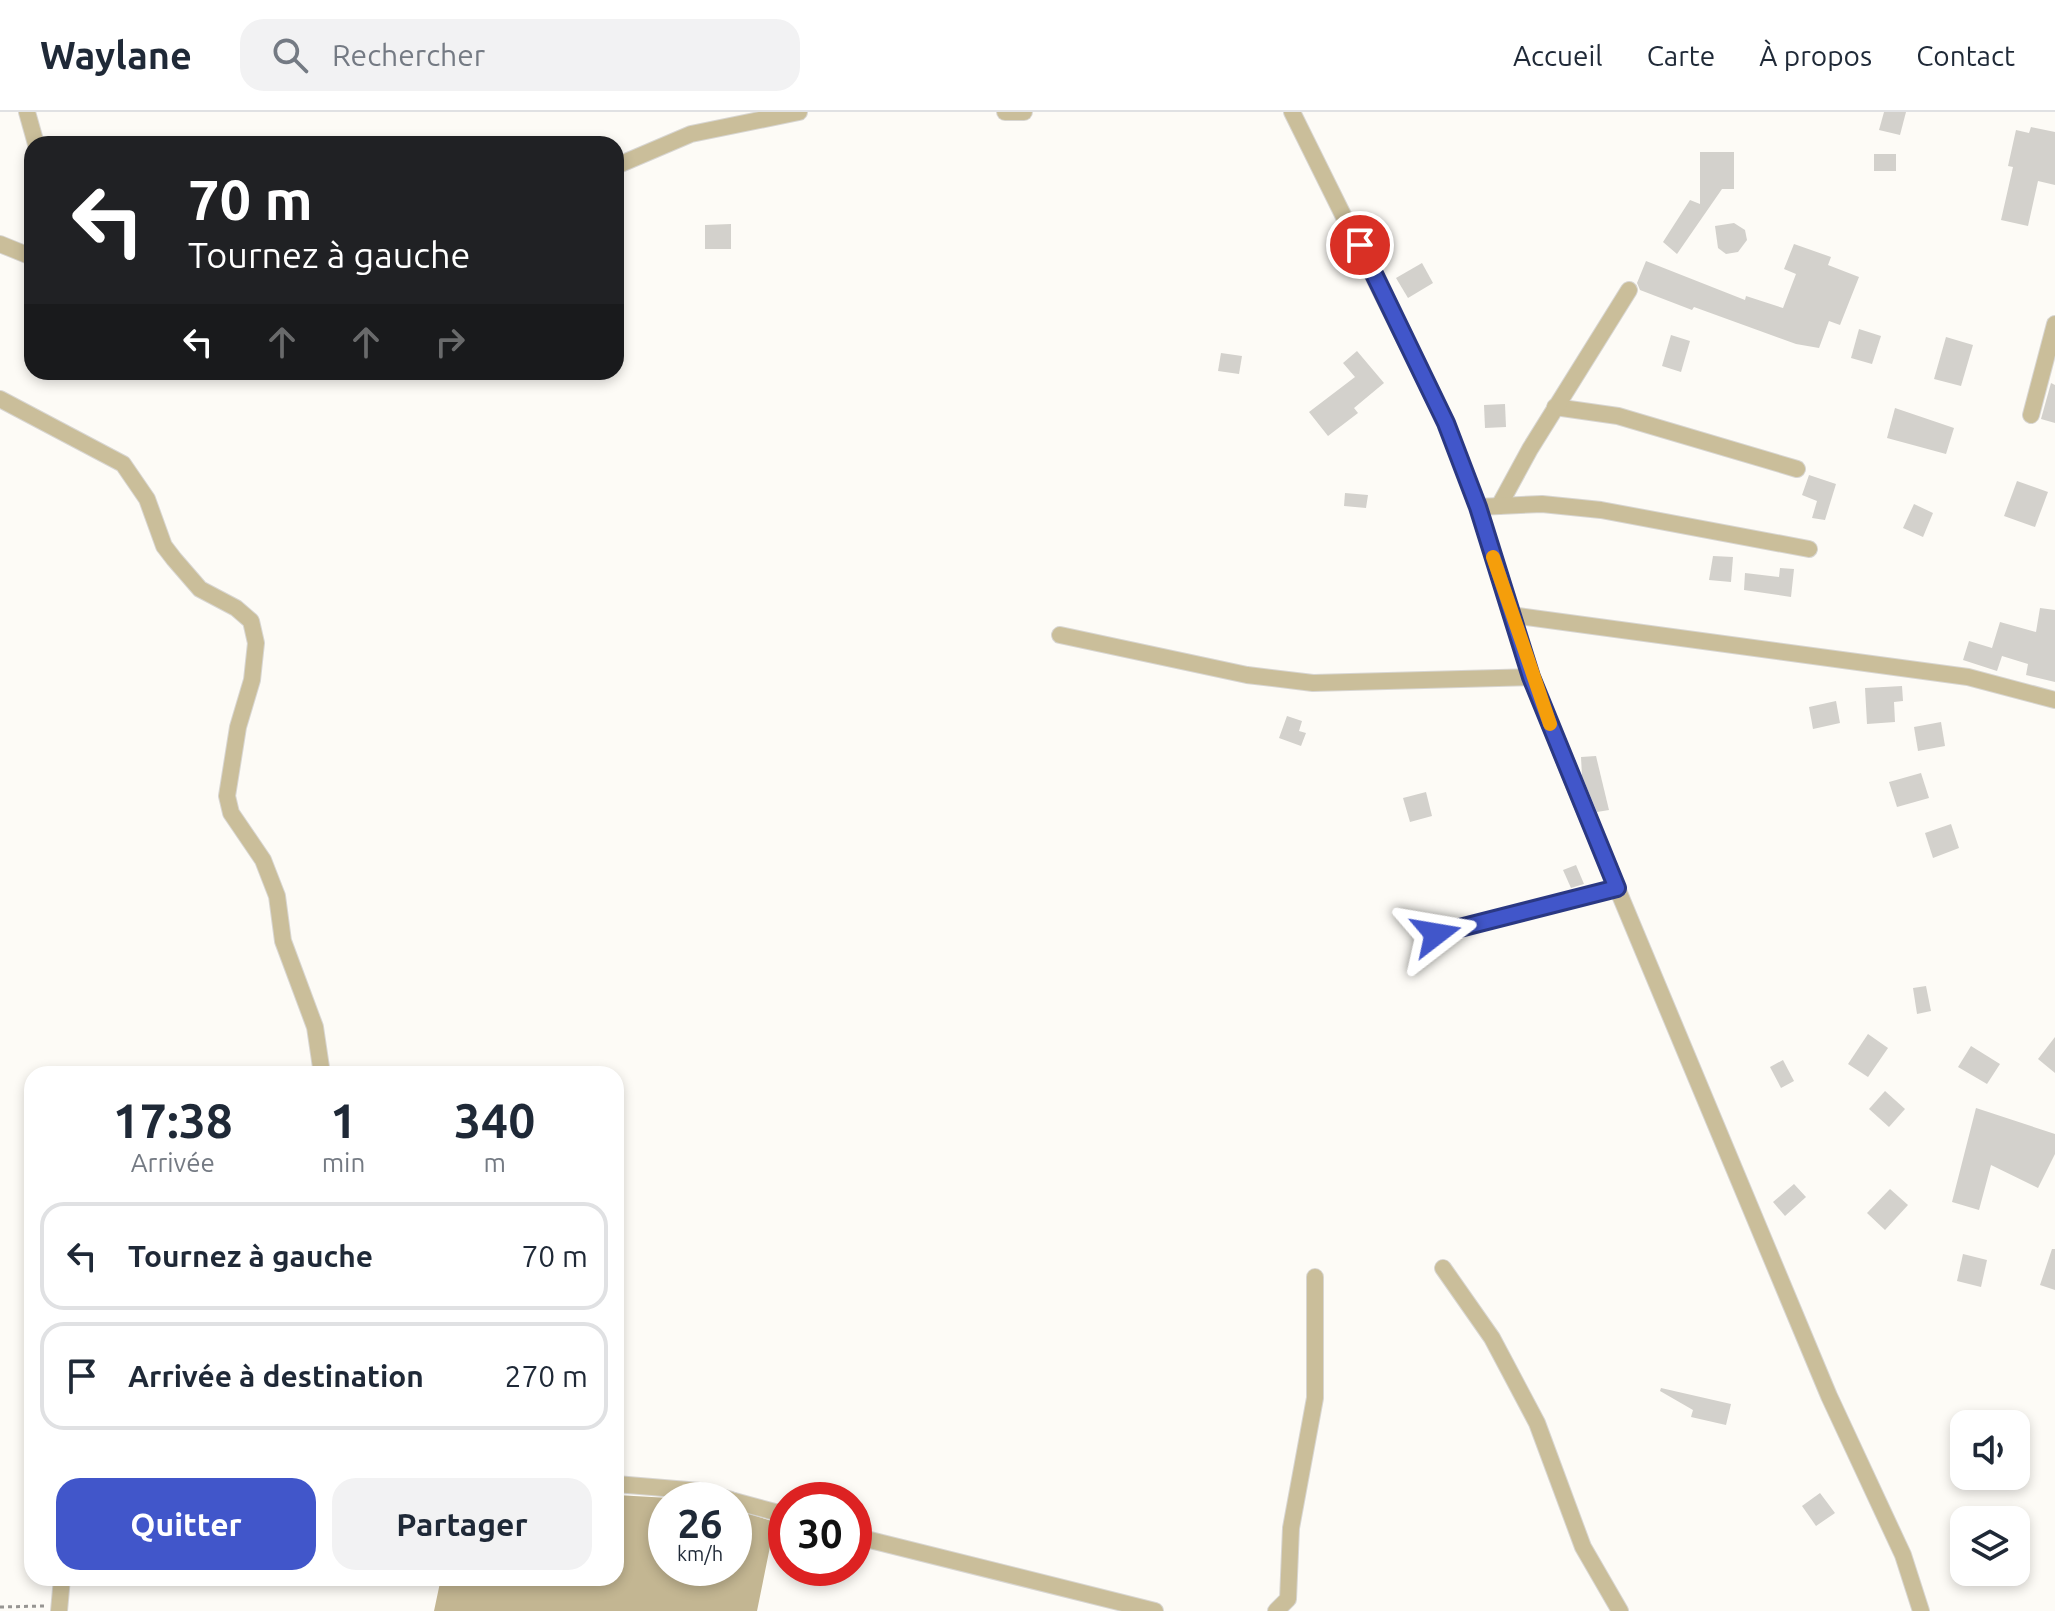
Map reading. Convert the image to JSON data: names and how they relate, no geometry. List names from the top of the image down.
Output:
{
  "page": {
    "header": "Waylane",
    "search": "Rechercher",
    "nav": [
      "Accueil",
      "Carte",
      "À propos",
      "Contact"
    ],
    "turn": ["70 m", "Tournez à gauche"],
    "eta": [
      "17:38",
      "Arrivée",
      "1",
      "min",
      "340",
      "m"
    ],
    "list": [
      {
        "name": "Tournez à gauche",
        "value": "70 m"
      },
      {
        "name": "Arrivée à destination",
        "value": "270 m"
      }
    ],
    "buttons": ["Quitter", "Partager"],
    "speed": "26 km/h",
    "limit": "30"
  }
}
